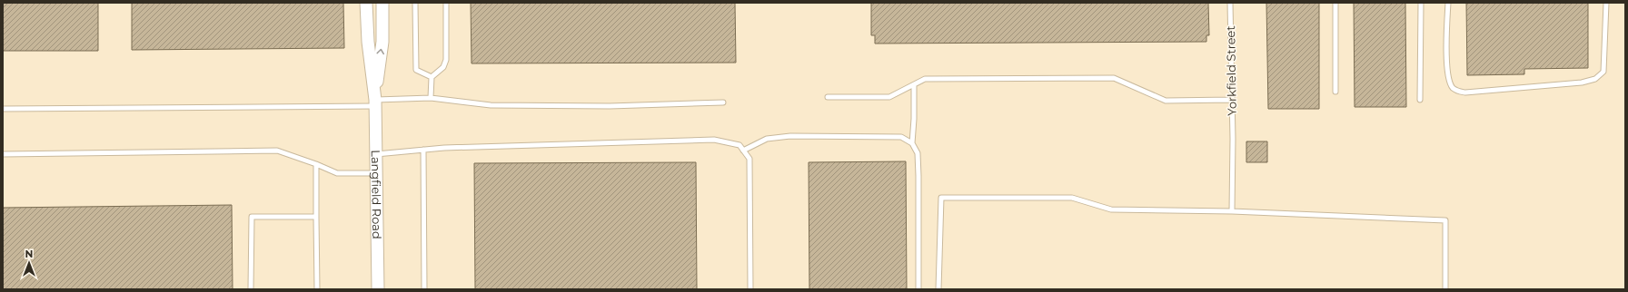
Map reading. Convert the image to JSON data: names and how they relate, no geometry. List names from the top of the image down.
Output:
{
  "streets": {
    "street": ["Langfield Road"],
    "lane": ["Yorkfield Street"]
  },
  "north": "top"
}
